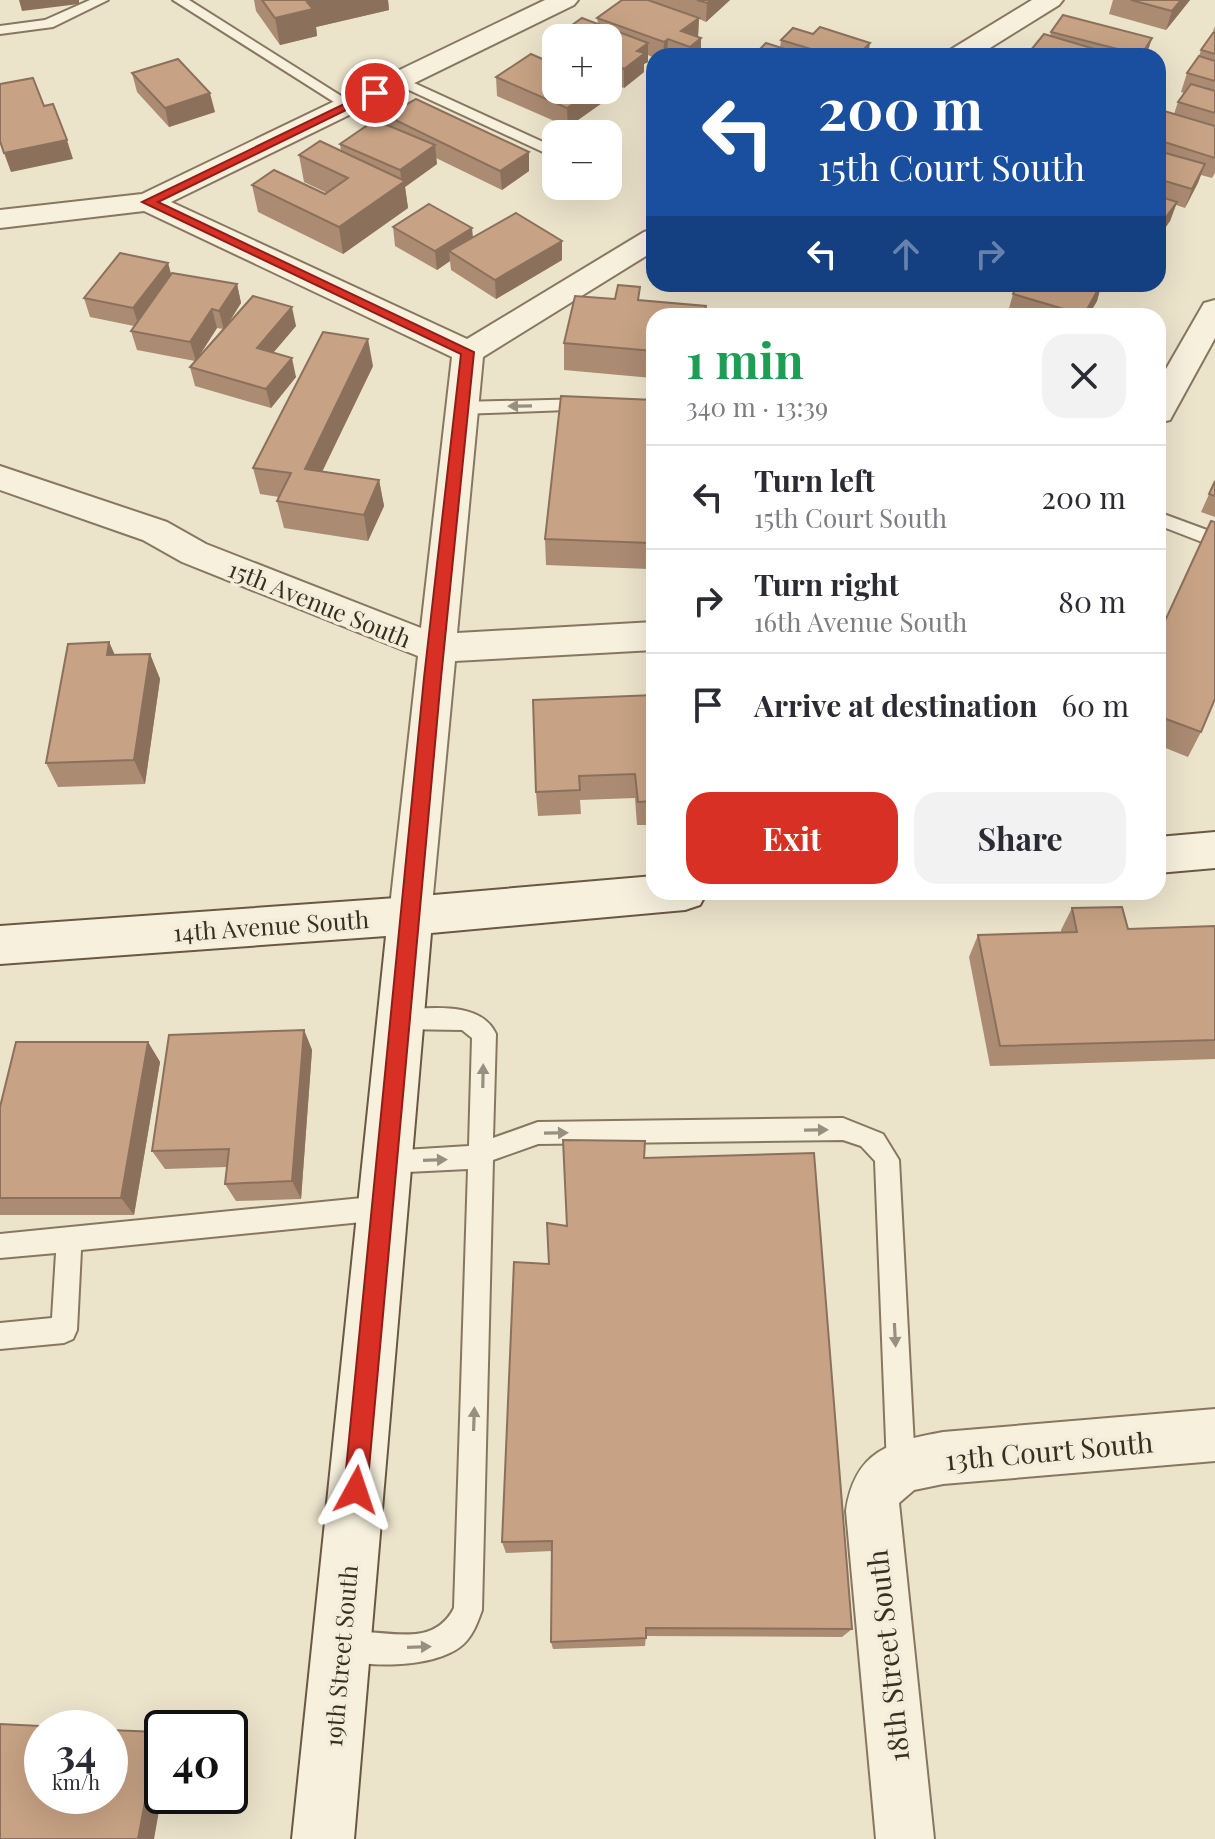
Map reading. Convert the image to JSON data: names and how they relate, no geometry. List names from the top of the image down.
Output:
{
  "streets": {
    "street": [
      "15th Avenue South",
      "14th Avenue South",
      "13th Court South",
      "19th Street South",
      "18th Street South"
    ]
  },
  "crossings": [
    ["15th Avenue South", "19th Street South"],
    ["14th Avenue South", "19th Street South"],
    ["13th Court South", "18th Street South"]
  ],
  "page": {
    "map_buttons": ["+", "−"],
    "turn": ["200 m", "15th Court South"],
    "heading": ["1 min", "340 m · 13:39"],
    "list": [
      {
        "name": "Turn left",
        "note": "15th Court South",
        "value": "200 m"
      },
      {
        "name": "Turn right",
        "note": "16th Avenue South",
        "value": "80 m"
      },
      {
        "name": "Arrive at destination",
        "value": "60 m"
      }
    ],
    "buttons": ["Exit", "Share"],
    "speed": "34 km/h",
    "limit": "40"
  }
}
